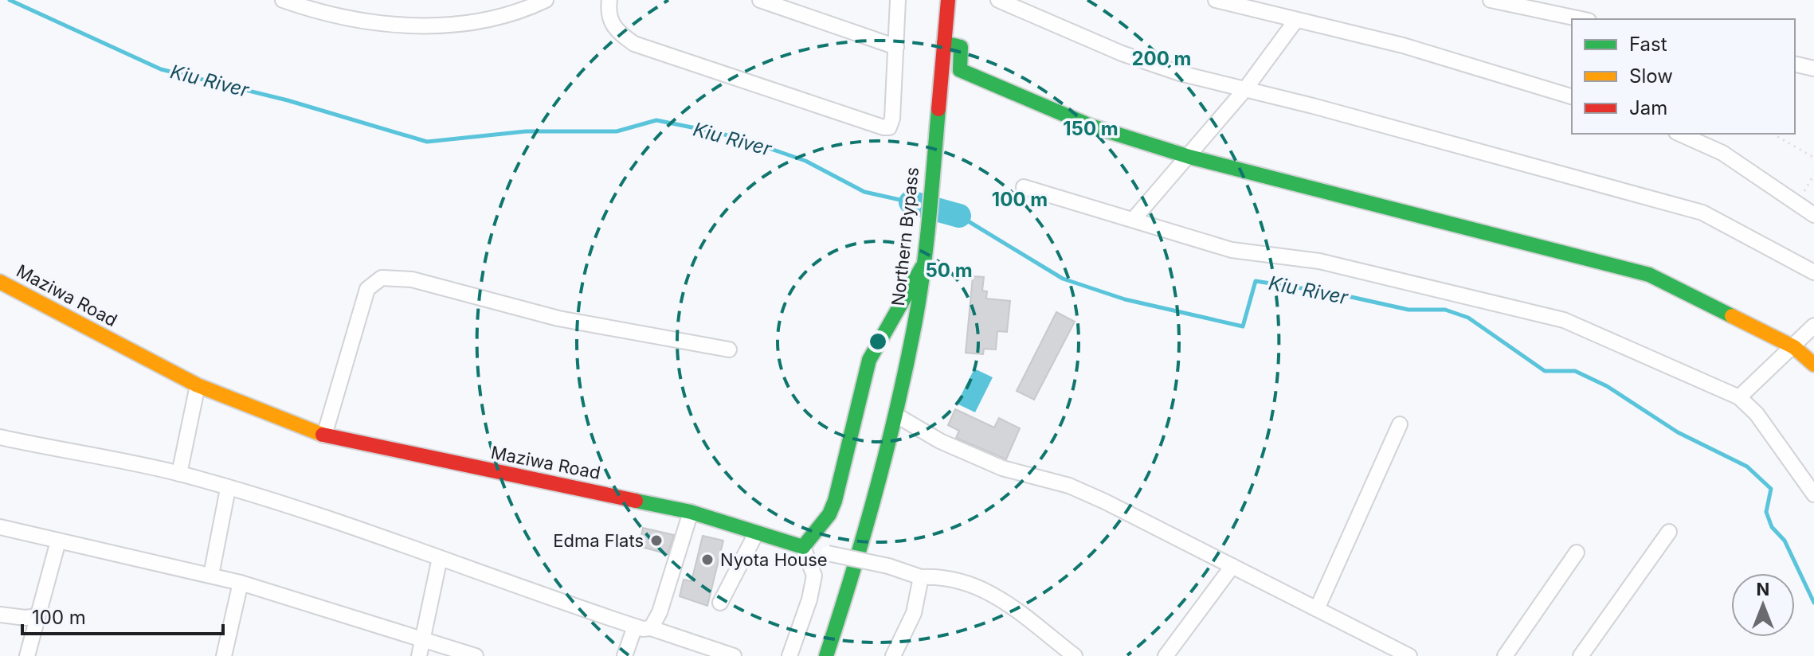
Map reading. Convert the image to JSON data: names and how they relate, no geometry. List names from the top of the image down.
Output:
{
  "streets": {
    "street": ["Northern Bypass", "Maziwa Road"]
  },
  "water": ["Kiu River"],
  "places": ["Edma Flats", "Nyota House"],
  "legend": ["Fast", "Slow", "Jam"],
  "scale_bar": "100 m",
  "north": "top",
  "rings": [
    "200 m",
    "150 m",
    "100 m",
    "50 m"
  ]
}
